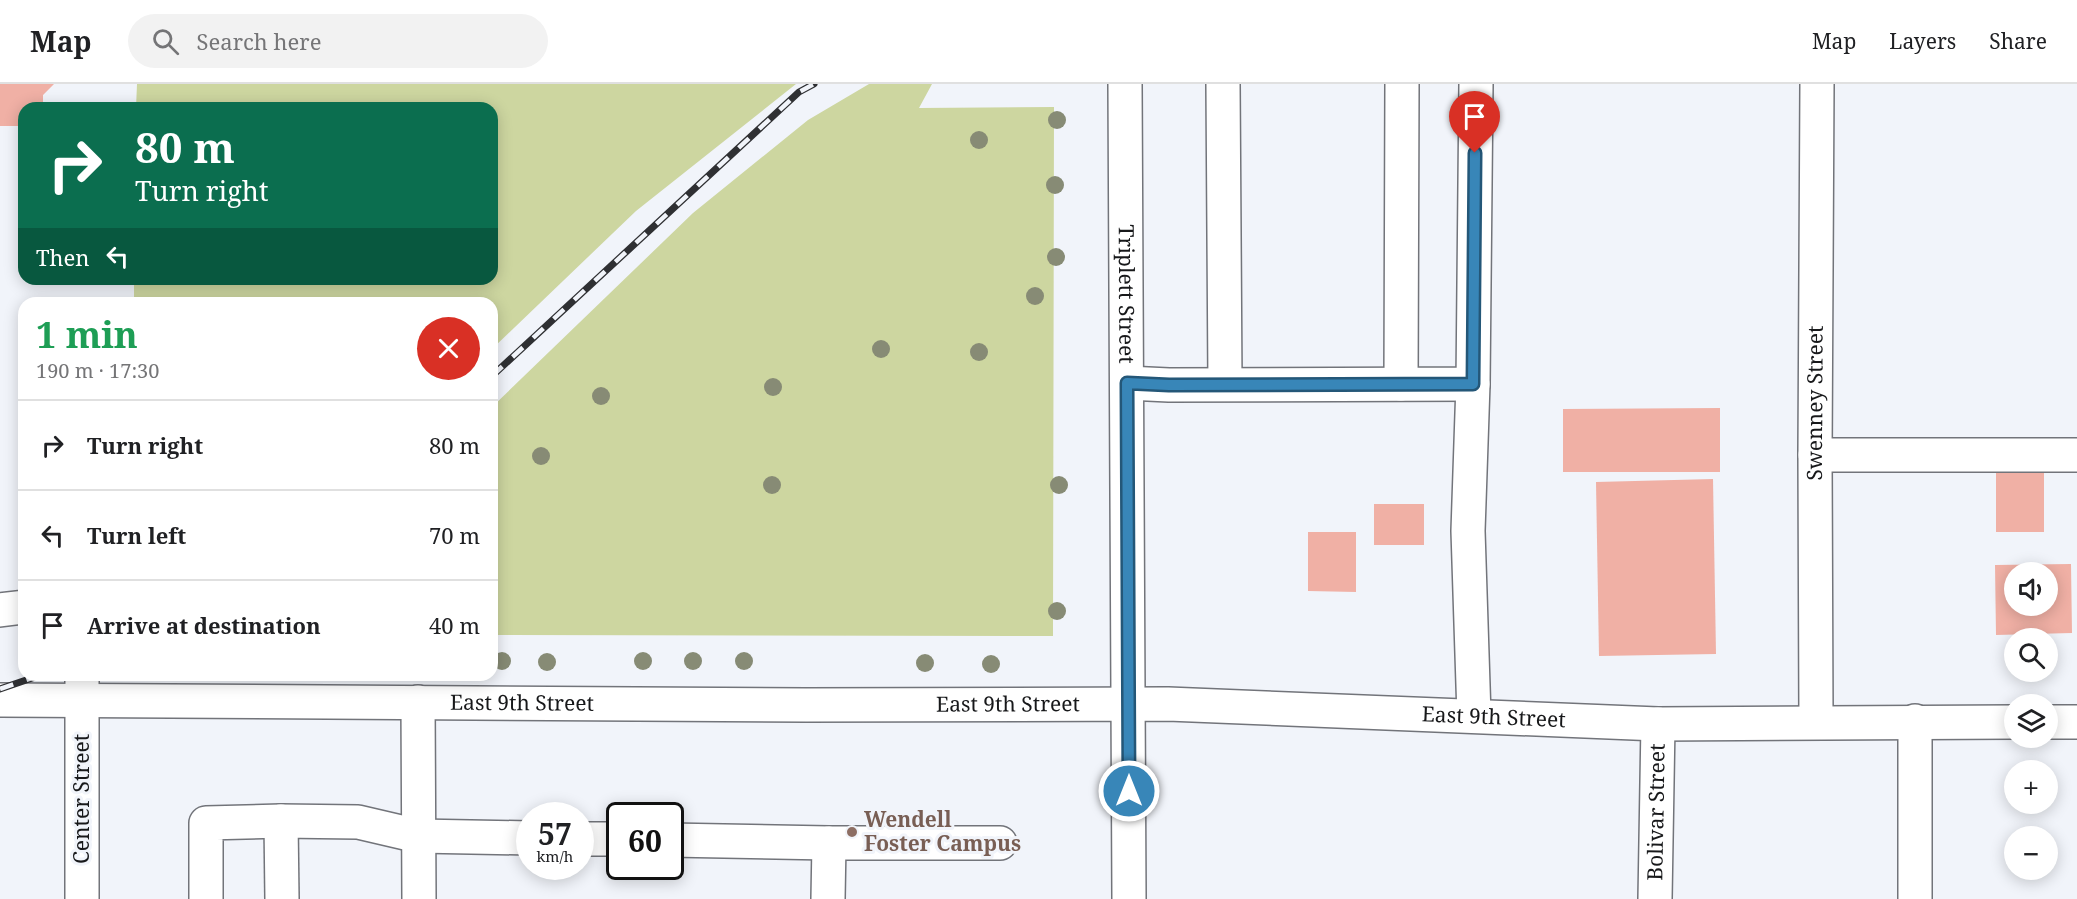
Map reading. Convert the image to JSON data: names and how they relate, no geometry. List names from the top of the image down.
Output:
{
  "streets": {
    "street": [
      "Triplett Street",
      "Swenney Street",
      "East 9th Street",
      "Center Street",
      "Bolivar Street"
    ]
  },
  "crossings": [
    ["Triplett Street", "East 9th Street"],
    ["Swenney Street", "East 9th Street"],
    ["East 9th Street", "Center Street"],
    ["East 9th Street", "Bolivar Street"]
  ],
  "places": ["Wendell Foster Campus"],
  "page": {
    "header": "Map",
    "search": "Search here",
    "nav": ["Map", "Layers", "Share"],
    "turn": ["80 m", "Turn right"],
    "then": "Then",
    "heading": ["1 min", "190 m · 17:30"],
    "list": [
      {
        "name": "Turn right",
        "value": "80 m"
      },
      {
        "name": "Turn left",
        "value": "70 m"
      },
      {
        "name": "Arrive at destination",
        "value": "40 m"
      }
    ],
    "map_buttons": ["+", "−"],
    "speed": "57 km/h",
    "limit": "60"
  }
}
